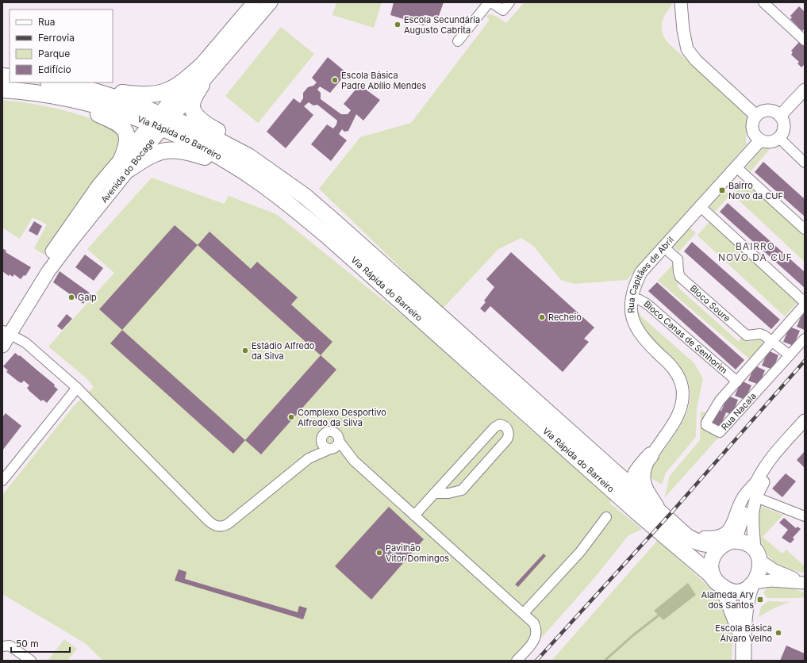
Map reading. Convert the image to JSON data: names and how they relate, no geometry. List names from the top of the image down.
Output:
{
  "streets": {
    "highway": ["Via Rápida do Barreiro"],
    "main road": ["Avenida do Bocage"],
    "street": [
      "Rua Capitães de Abril",
      "Bloco Soure",
      "Bloco Canas de Senhorim",
      "Rua Nacala"
    ]
  },
  "crossings": [
    ["Via Rápida do Barreiro", "Avenida do Bocage"],
    ["Via Rápida do Barreiro", "Rua Capitães de Abril"],
    ["Rua Capitães de Abril", "Bloco Soure"],
    ["Rua Capitães de Abril", "Bloco Canas de Senhorim"],
    ["Bloco Soure", "Rua Nacala"],
    ["Bloco Canas de Senhorim", "Rua Nacala"]
  ],
  "districts": ["BAIRRO NOVO DA CUF"],
  "places": {
    "other": [
      "Escola Secundária Augusto Cabrita",
      "Escola Básica Padre Abílio Mendes",
      "Galp",
      "Recheio",
      "Estádio Alfredo da Silva",
      "Complexo Desportivo Alfredo da Silva",
      "Pavilhão Vitor Domingos",
      "Escola Básica Álvaro Velho"
    ],
    "transit": ["Bairro Novo da CUF", "Alameda Ary dos Santos"]
  },
  "legend": [
    "Rua",
    "Ferrovia",
    "Parque",
    "Edifício"
  ],
  "scale_bar": "50 m"
}
